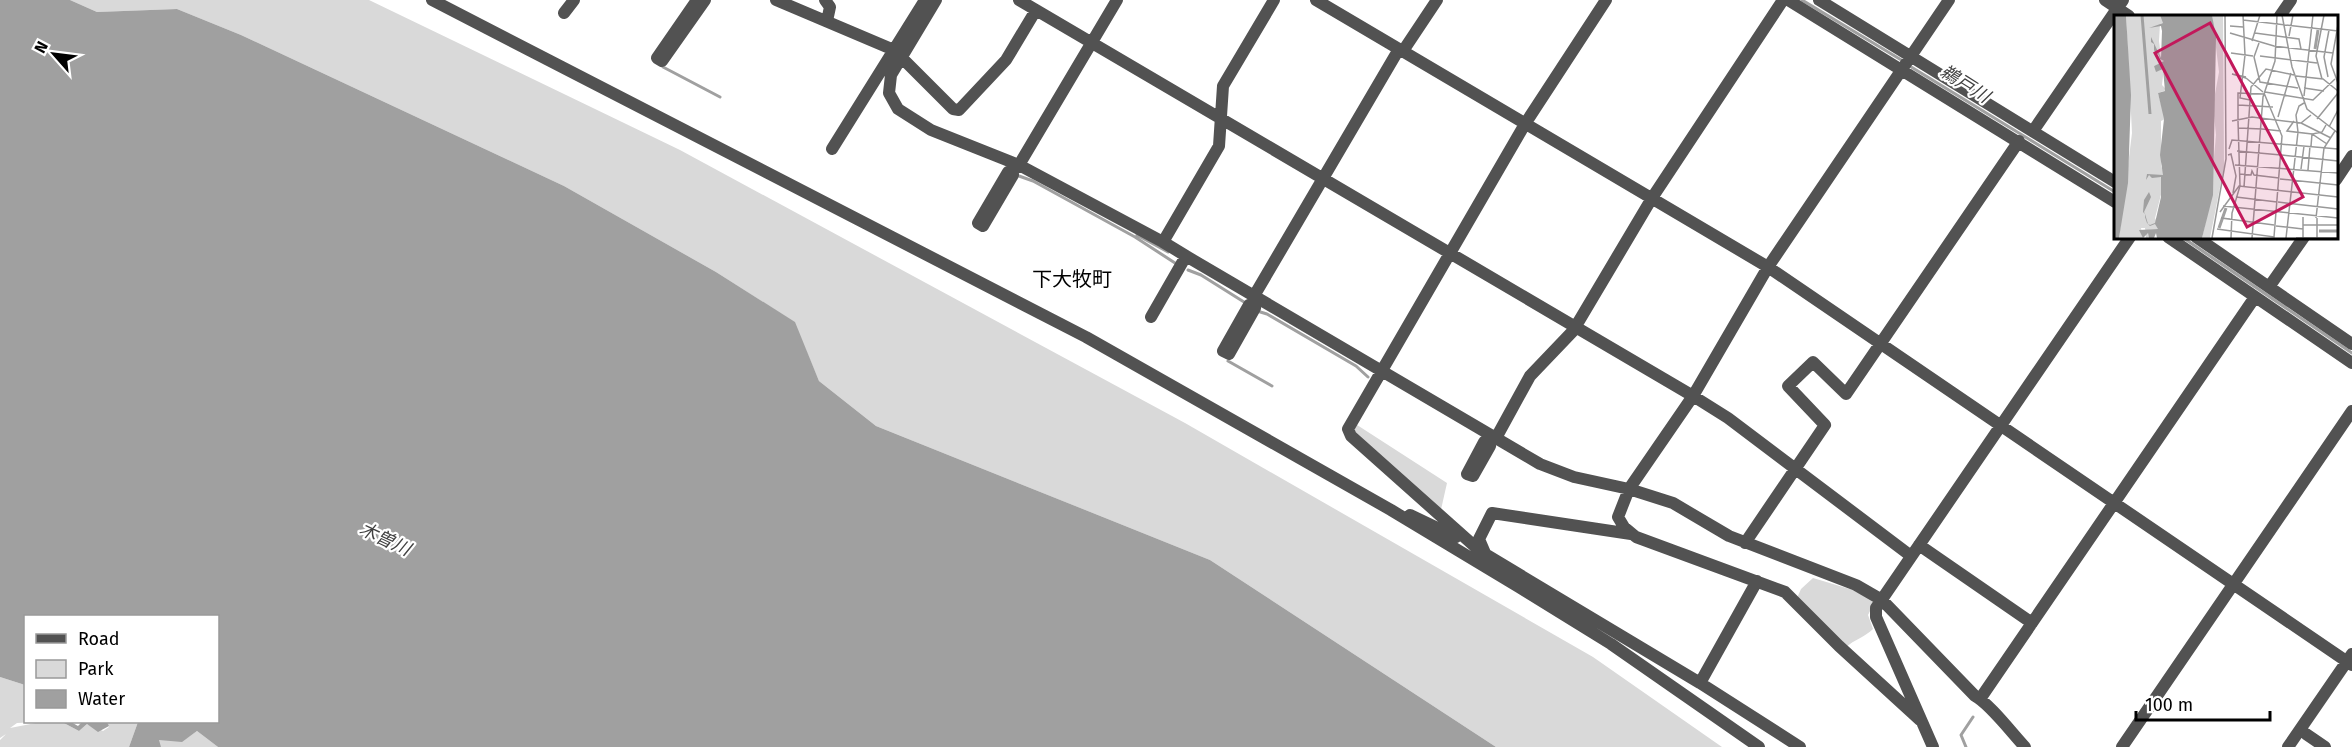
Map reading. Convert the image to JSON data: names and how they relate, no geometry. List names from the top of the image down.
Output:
{
  "districts": ["下大牧町"],
  "water": ["鵜戸川", "木曽川"],
  "legend": ["Road", "Park", "Water"],
  "scale_bar": "100 m",
  "north": "top left"
}
